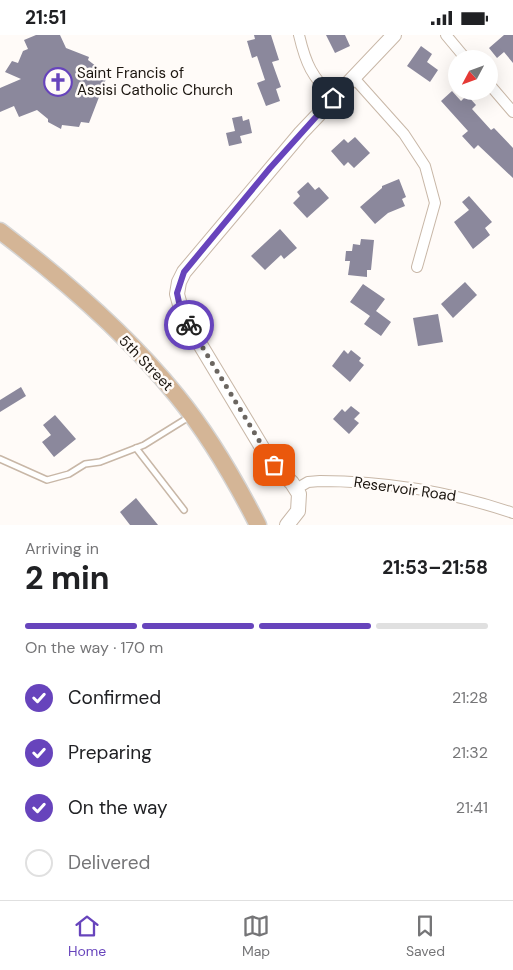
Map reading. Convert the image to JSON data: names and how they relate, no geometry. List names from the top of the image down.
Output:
{
  "streets": {
    "main road": ["5th Street"],
    "street": ["Reservoir Road"]
  },
  "places": {
    "church": ["Saint Francis of Assisi Catholic Church"]
  },
  "north": "bottom left",
  "page": {
    "status": "21:51",
    "heading": ["2 min", "Arriving in", "21:53–21:58"],
    "bar": "On the way · 170 m",
    "list": [
      ["Confirmed", "21:28"],
      ["Preparing", "21:32"],
      ["On the way", "21:41"],
      "Delivered"
    ],
    "tabs": ["Home", "Map", "Saved"]
  }
}
